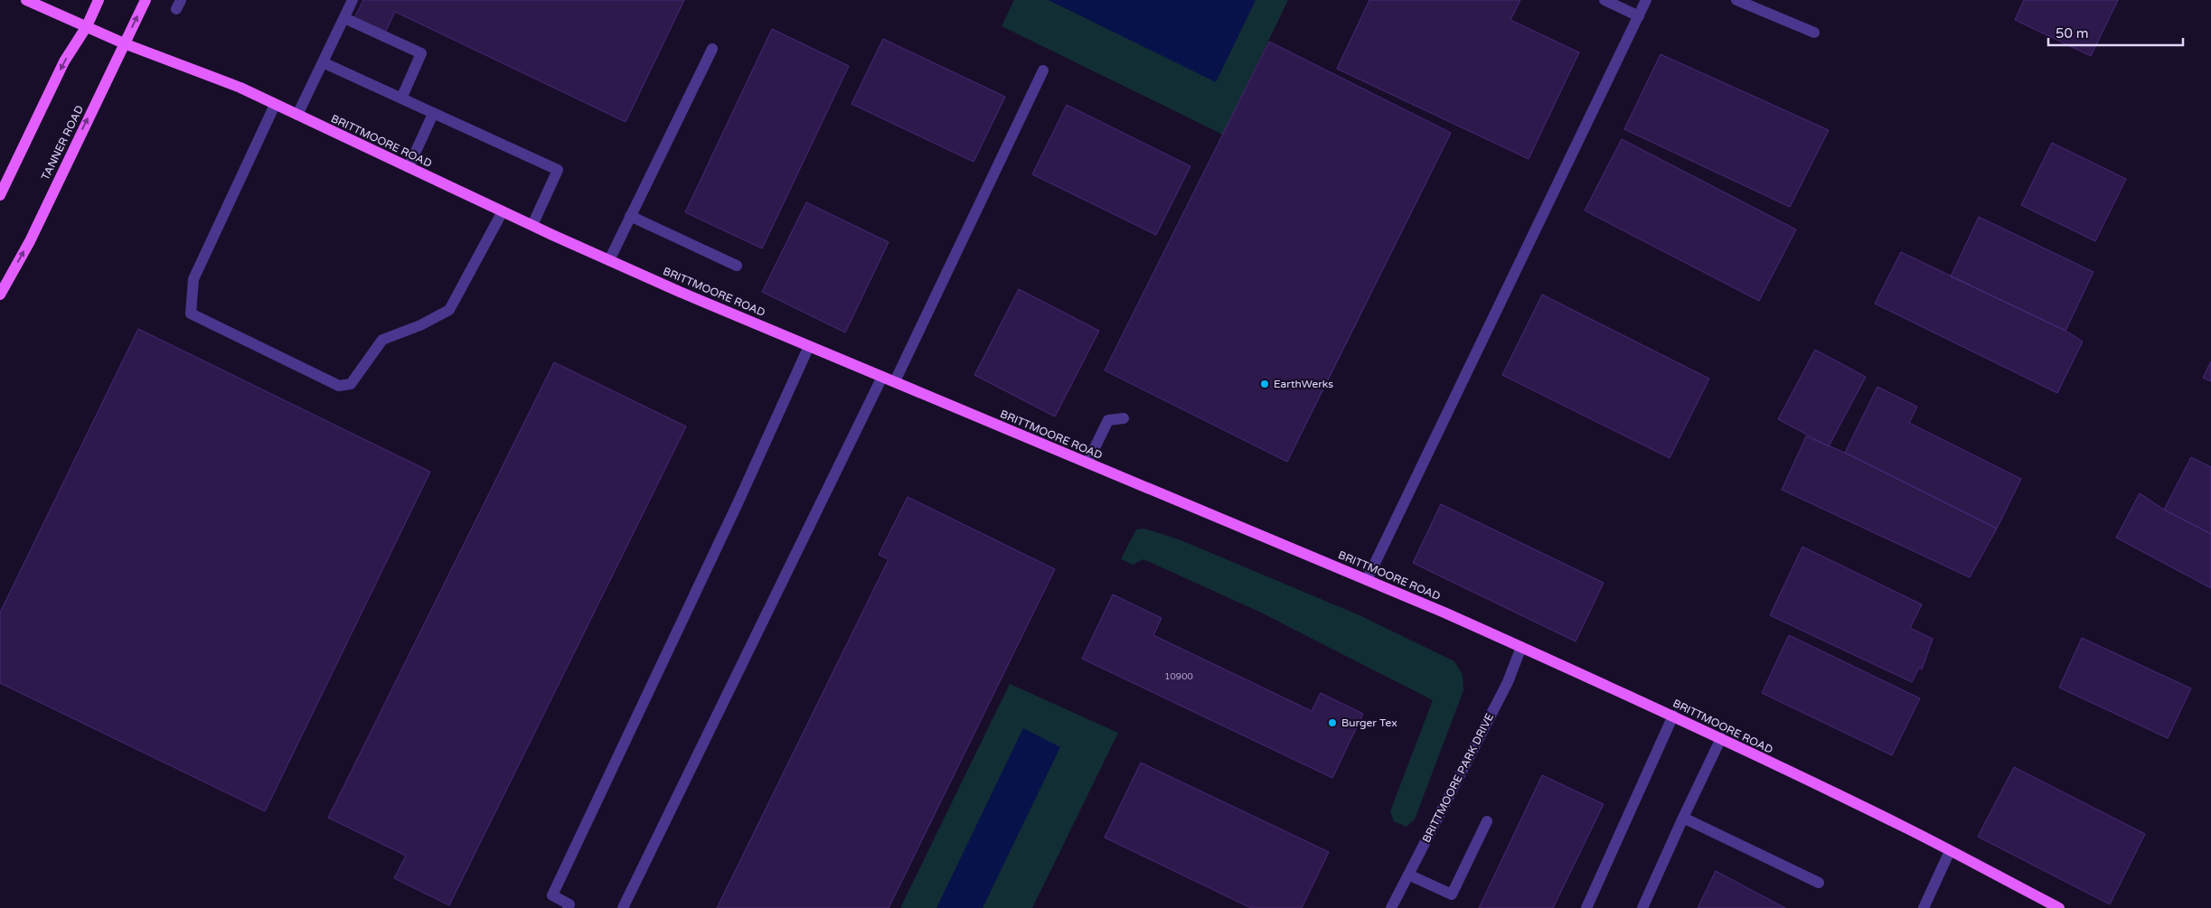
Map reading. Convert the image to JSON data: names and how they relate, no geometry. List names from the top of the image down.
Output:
{
  "streets": {
    "main road": ["BRITTMOORE ROAD", "TANNER ROAD"],
    "street": ["BRITTMOORE PARK DRIVE"]
  },
  "crossings": [
    ["BRITTMOORE ROAD", "TANNER ROAD"],
    ["BRITTMOORE ROAD", "BRITTMOORE PARK DRIVE"]
  ],
  "places": ["EarthWerks", "Burger Tex"],
  "house_numbers": ["10900"],
  "scale_bar": "50 m"
}
